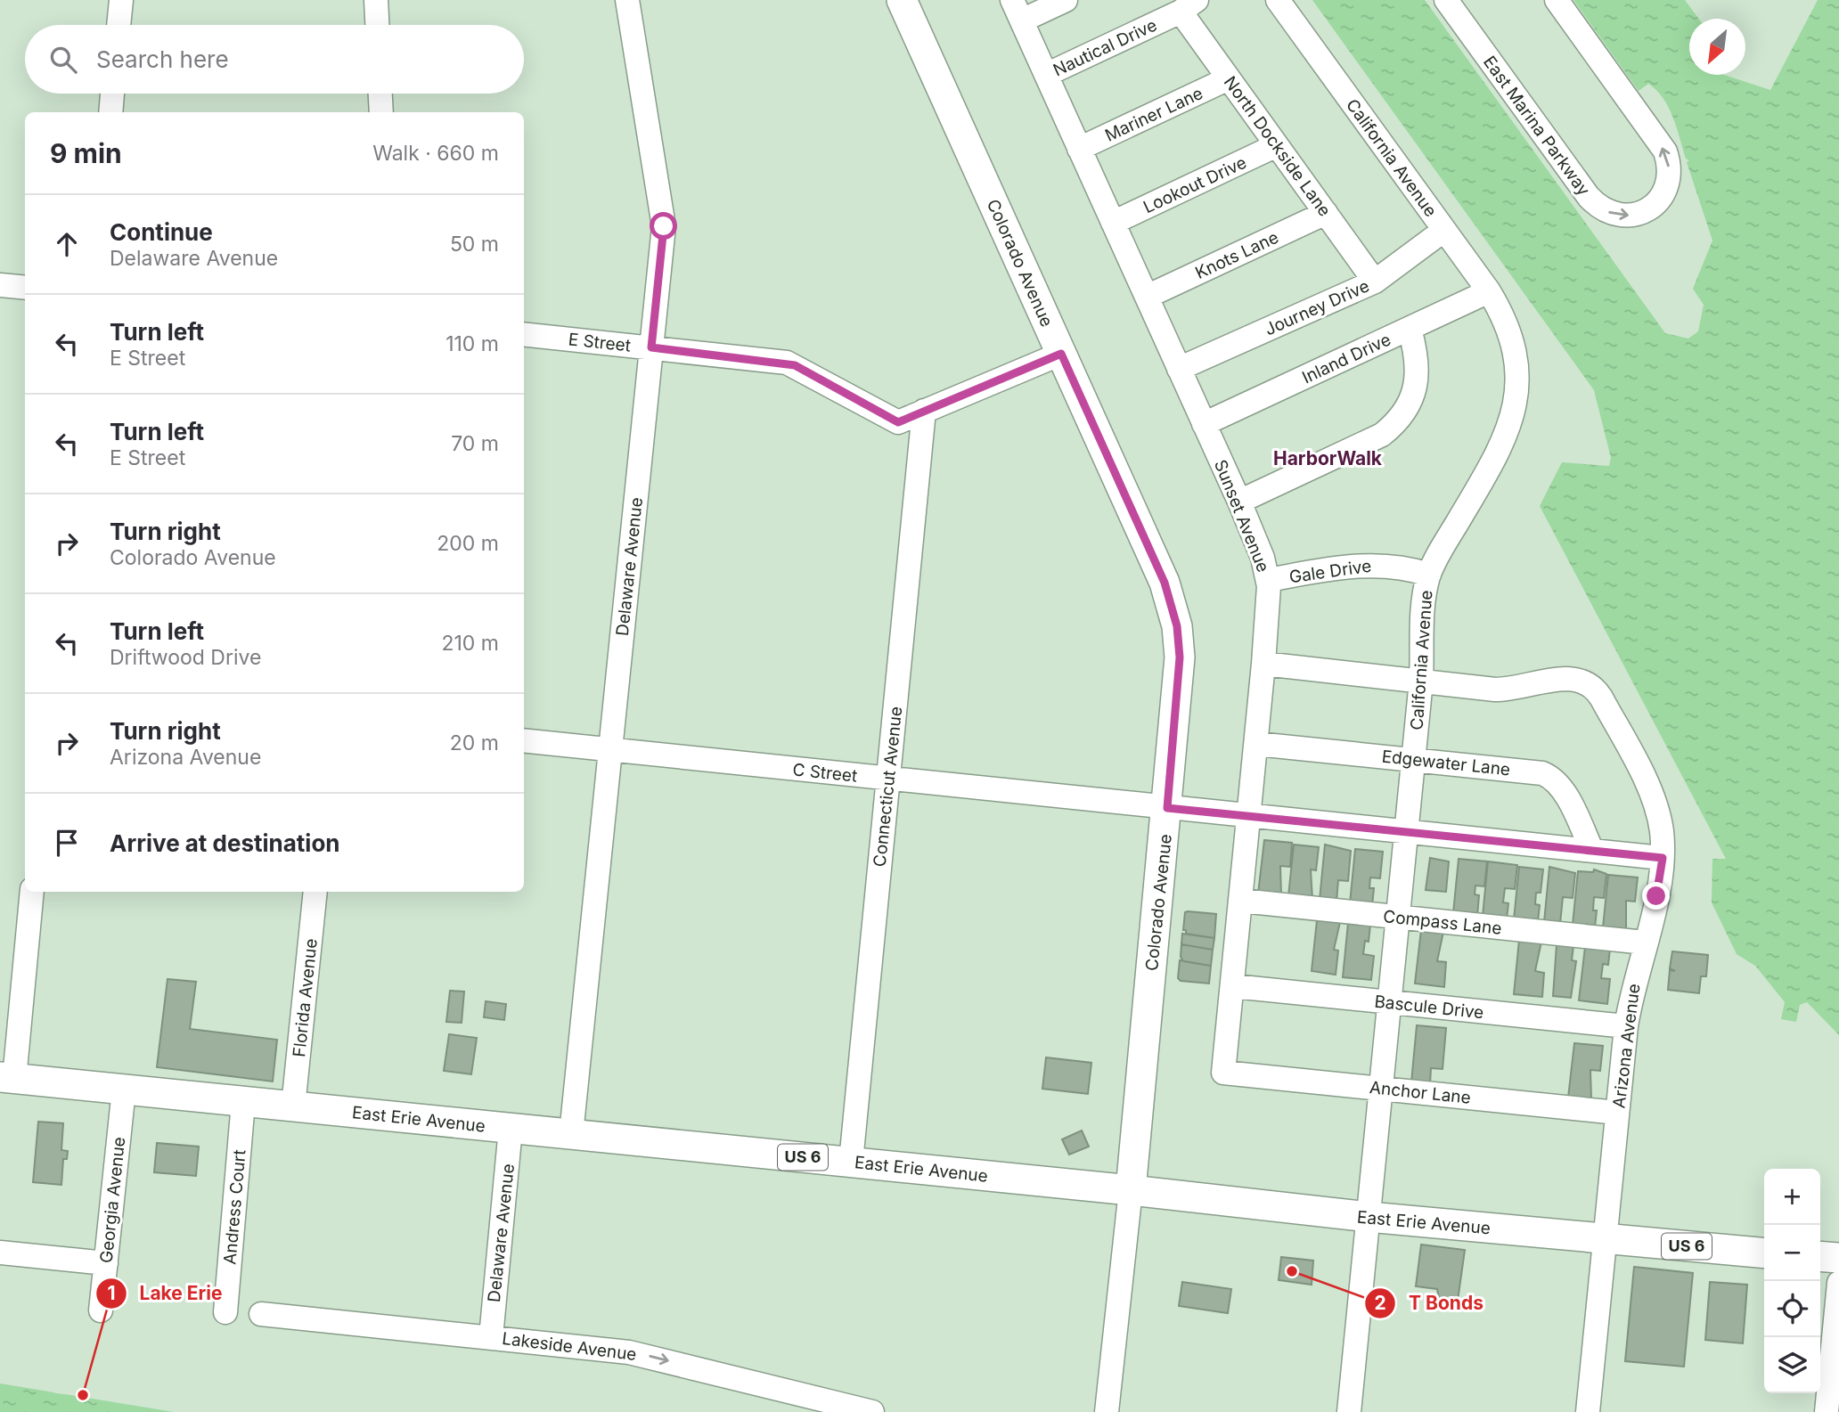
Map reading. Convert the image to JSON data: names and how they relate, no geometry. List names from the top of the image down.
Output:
{
  "streets": {
    "main road": ["Colorado Avenue", "East Erie Avenue", "US 6"],
    "street": [
      "Nautical Drive",
      "Mariner Lane",
      "East Marina Parkway",
      "North Dockside Lane",
      "California Avenue",
      "Lookout Drive",
      "Knots Lane",
      "Journey Drive",
      "E Street",
      "Inland Drive",
      "Sunset Avenue",
      "Delaware Avenue",
      "Gale Drive",
      "Edgewater Lane",
      "C Street",
      "Connecticut Avenue",
      "Compass Lane",
      "Florida Avenue",
      "Bascule Drive",
      "Arizona Avenue",
      "Anchor Lane",
      "Georgia Avenue",
      "Andress Court",
      "Lakeside Avenue"
    ]
  },
  "crossings": [
    ["Nautical Drive", "North Dockside Lane"],
    ["Nautical Drive", "Sunset Avenue"],
    ["Mariner Lane", "North Dockside Lane"],
    ["Mariner Lane", "Sunset Avenue"],
    ["North Dockside Lane", "Lookout Drive"],
    ["North Dockside Lane", "Knots Lane"],
    ["North Dockside Lane", "Journey Drive"],
    ["California Avenue", "Journey Drive"],
    ["California Avenue", "Inland Drive"],
    ["California Avenue", "Gale Drive"],
    ["California Avenue", "Edgewater Lane"],
    ["California Avenue", "C Street"],
    ["California Avenue", "Compass Lane"],
    ["California Avenue", "Bascule Drive"],
    ["California Avenue", "Arizona Avenue"],
    ["California Avenue", "Anchor Lane"],
    ["California Avenue", "East Erie Avenue"],
    ["Lookout Drive", "Sunset Avenue"],
    ["Knots Lane", "Sunset Avenue"],
    ["Colorado Avenue", "E Street"],
    ["Colorado Avenue", "C Street"],
    ["Colorado Avenue", "East Erie Avenue"],
    ["Journey Drive", "Sunset Avenue"],
    ["E Street", "Delaware Avenue"],
    ["E Street", "Connecticut Avenue"],
    ["Inland Drive", "Sunset Avenue"],
    ["Sunset Avenue", "Gale Drive"],
    ["Sunset Avenue", "Edgewater Lane"],
    ["Sunset Avenue", "C Street"],
    ["Sunset Avenue", "Compass Lane"],
    ["Sunset Avenue", "Bascule Drive"],
    ["Sunset Avenue", "Anchor Lane"],
    ["Delaware Avenue", "C Street"],
    ["Delaware Avenue", "East Erie Avenue"],
    ["Delaware Avenue", "Lakeside Avenue"],
    ["Edgewater Lane", "C Street"],
    ["C Street", "Connecticut Avenue"],
    ["C Street", "Arizona Avenue"],
    ["Connecticut Avenue", "East Erie Avenue"],
    ["Compass Lane", "Arizona Avenue"],
    ["Florida Avenue", "East Erie Avenue"],
    ["Bascule Drive", "Arizona Avenue"],
    ["Arizona Avenue", "Anchor Lane"],
    ["Arizona Avenue", "East Erie Avenue"],
    ["East Erie Avenue", "Georgia Avenue"],
    ["East Erie Avenue", "Andress Court"]
  ],
  "one_way": ["Lakeside Avenue"],
  "districts": ["HarborWalk"],
  "places": ["T Bonds", "Lake Erie"],
  "north": "bottom left",
  "page": {
    "search": "Search here",
    "heading": ["9 min", "Walk · 660 m"],
    "list": [
      ["Continue", "Delaware Avenue", "50 m"],
      ["Turn left", "E Street", "110 m"],
      ["Turn left", "E Street", "70 m"],
      ["Turn right", "Colorado Avenue", "200 m"],
      ["Turn left", "Driftwood Drive", "210 m"],
      ["Turn right", "Arizona Avenue", "20 m"],
      "Arrive at destination"
    ],
    "map_buttons": ["+", "−"]
  }
}
